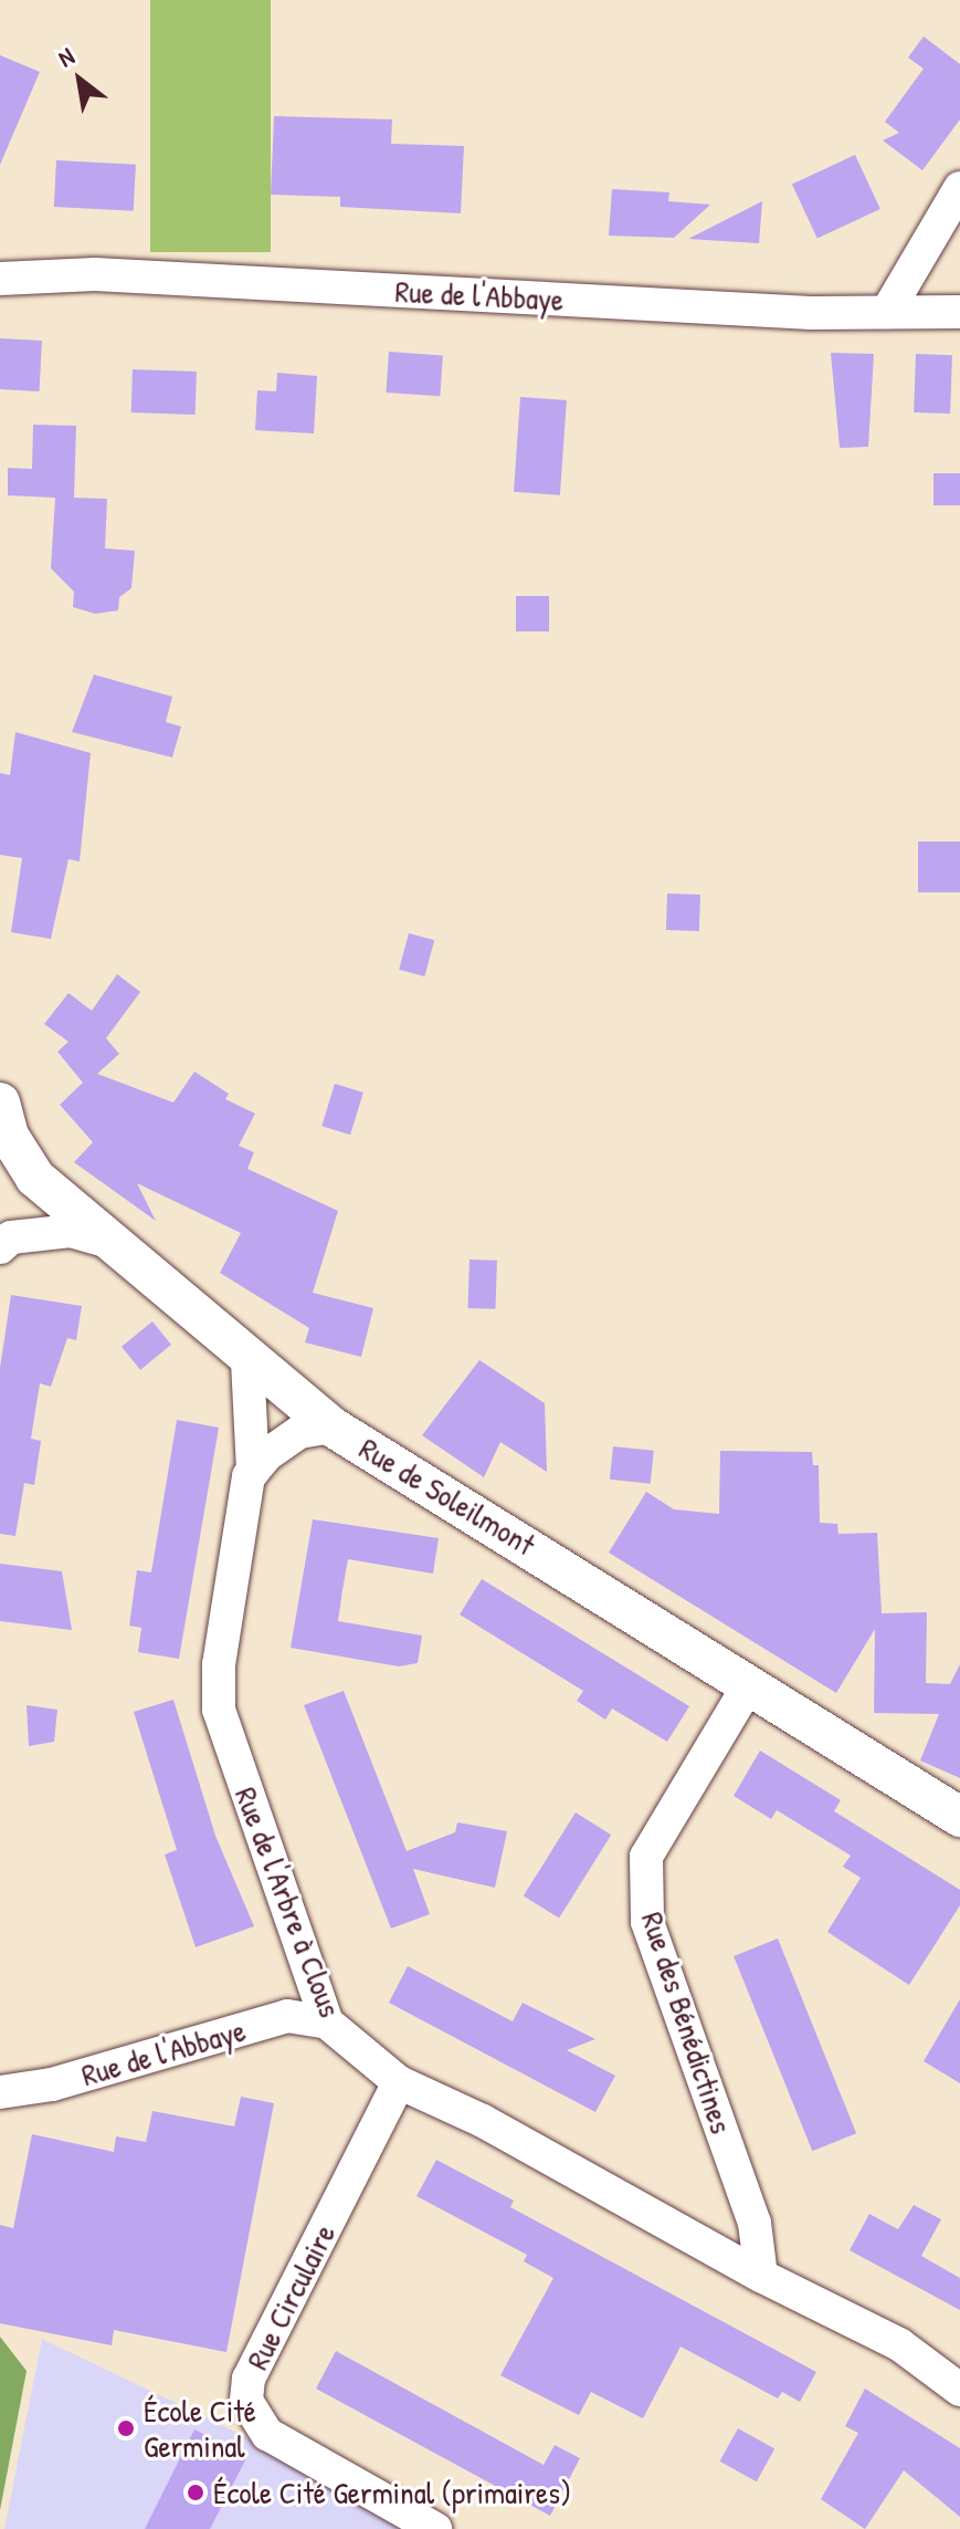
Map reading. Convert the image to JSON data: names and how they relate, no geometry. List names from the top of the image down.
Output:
{
  "streets": {
    "street": [
      "Rue de l'Abbaye",
      "Rue de Soleilmont",
      "Rue de l'Arbre à Clous",
      "Rue des Bénédictines",
      "Rue Circulaire"
    ]
  },
  "crossings": [
    ["Rue de l'Abbaye", "Rue de l'Arbre à Clous"],
    ["Rue de Soleilmont", "Rue de l'Arbre à Clous"],
    ["Rue de Soleilmont", "Rue des Bénédictines"],
    ["Rue de l'Arbre à Clous", "Rue des Bénédictines"],
    ["Rue de l'Arbre à Clous", "Rue Circulaire"]
  ],
  "places": ["École Cité Germinal", "École Cité Germinal (primaires)"],
  "north": "top left"
}
